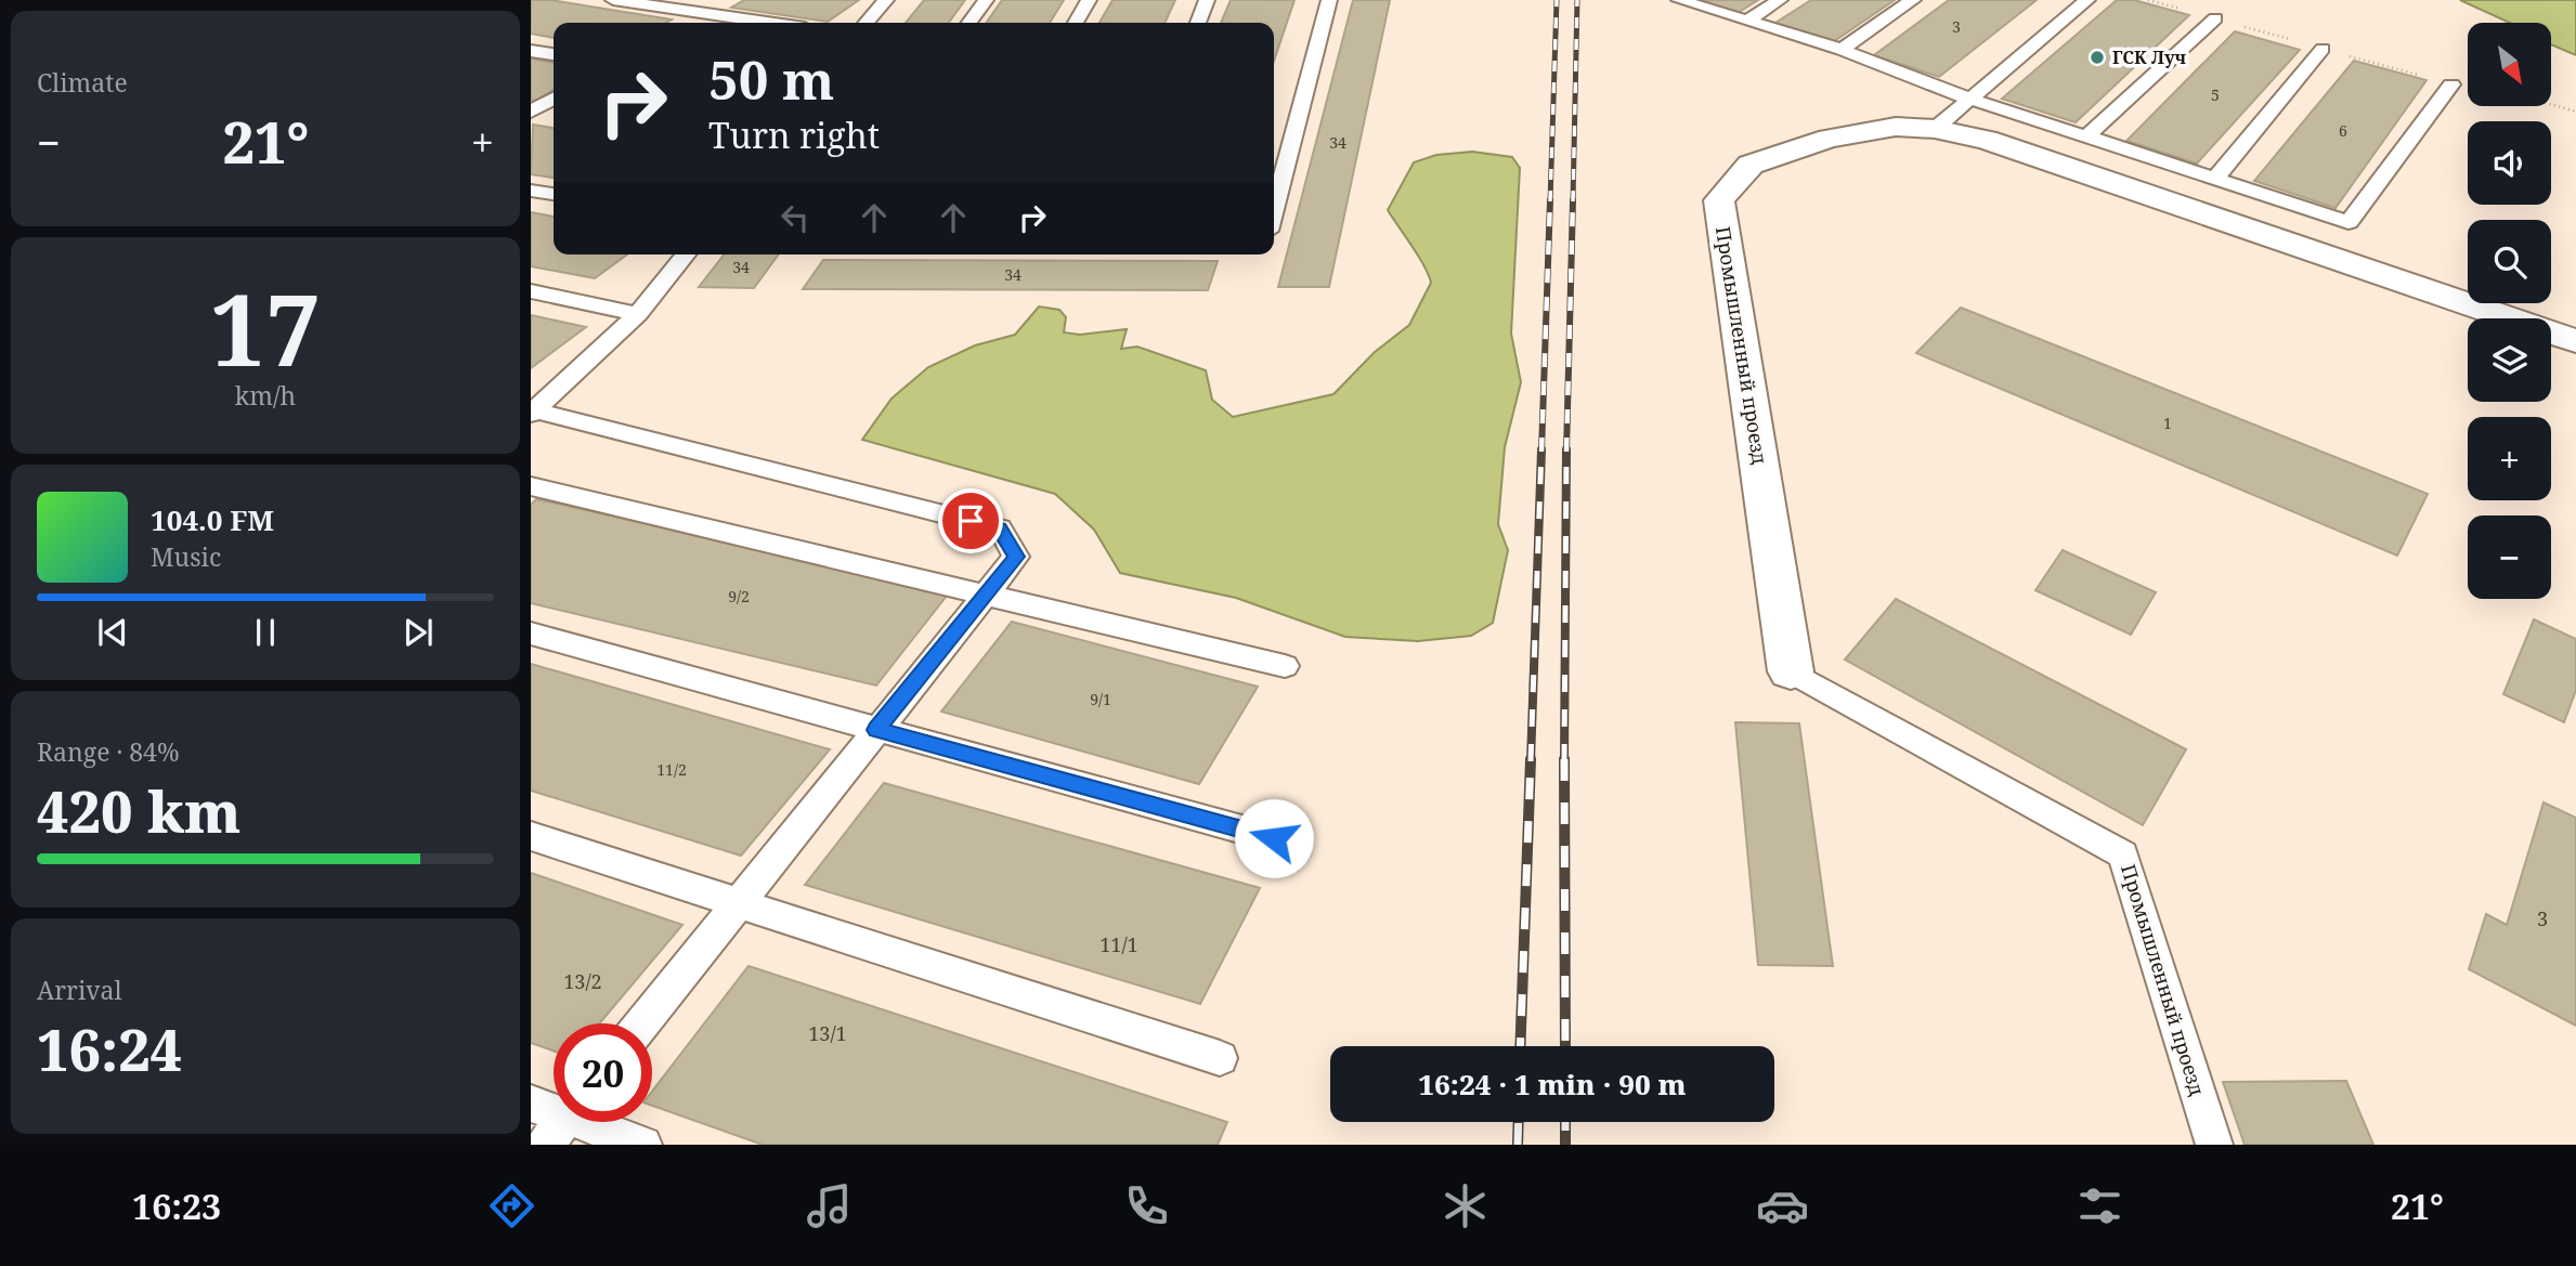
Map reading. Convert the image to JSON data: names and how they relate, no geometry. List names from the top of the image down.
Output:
{
  "streets": {
    "street": ["Промышленный проезд"]
  },
  "places": ["ГСК Луч"],
  "house_numbers": [
    "3",
    "5",
    "6",
    "34",
    "34",
    "34",
    "1",
    "9/2",
    "9/1",
    "11/2",
    "3",
    "11/1",
    "13/2",
    "13/1"
  ],
  "north": "bottom right",
  "page": {
    "tile": [
      "Climate",
      ["17", "km/h"],
      ["Range · 84%", "420 km"],
      ["Arrival", "16:24"]
    ],
    "map_buttons": ["+", "−"],
    "turn": ["50 m", "Turn right"],
    "heat": ["−", "21°", "+"],
    "song": ["104.0 FM", "Music"],
    "limit": "20",
    "trip": "16:24 · 1 min · 90 m",
    "tabs": ["16:23", "21°"]
  }
}
